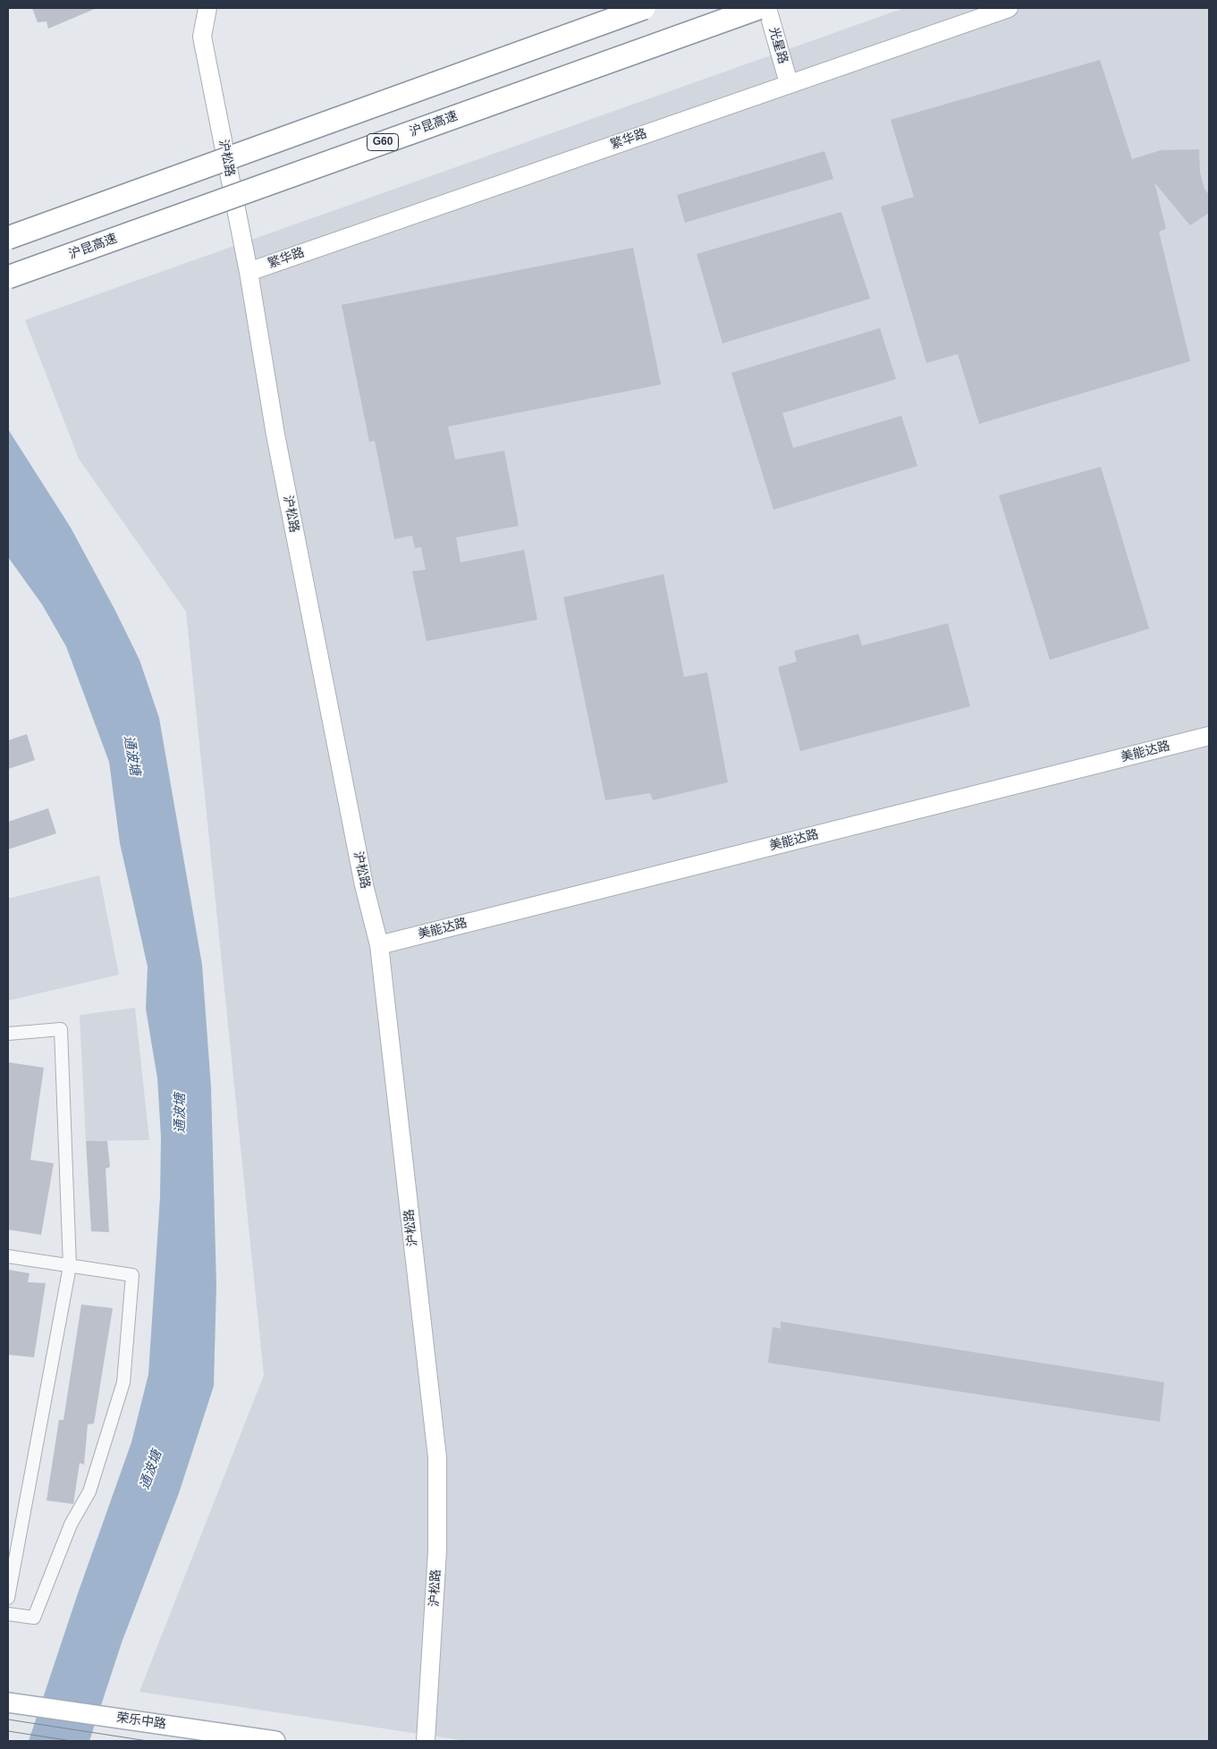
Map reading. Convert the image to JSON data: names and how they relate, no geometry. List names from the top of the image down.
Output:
{
  "streets": {
    "highway": ["沪昆高速", "G60"],
    "main road": [
      "光星路",
      "繁华路",
      "沪松路",
      "美能达路",
      "荣乐中路"
    ]
  },
  "crossings": [
    ["光星路", "繁华路"],
    ["繁华路", "沪松路"],
    ["沪松路", "美能达路"]
  ],
  "water": ["通波塘"]
}
